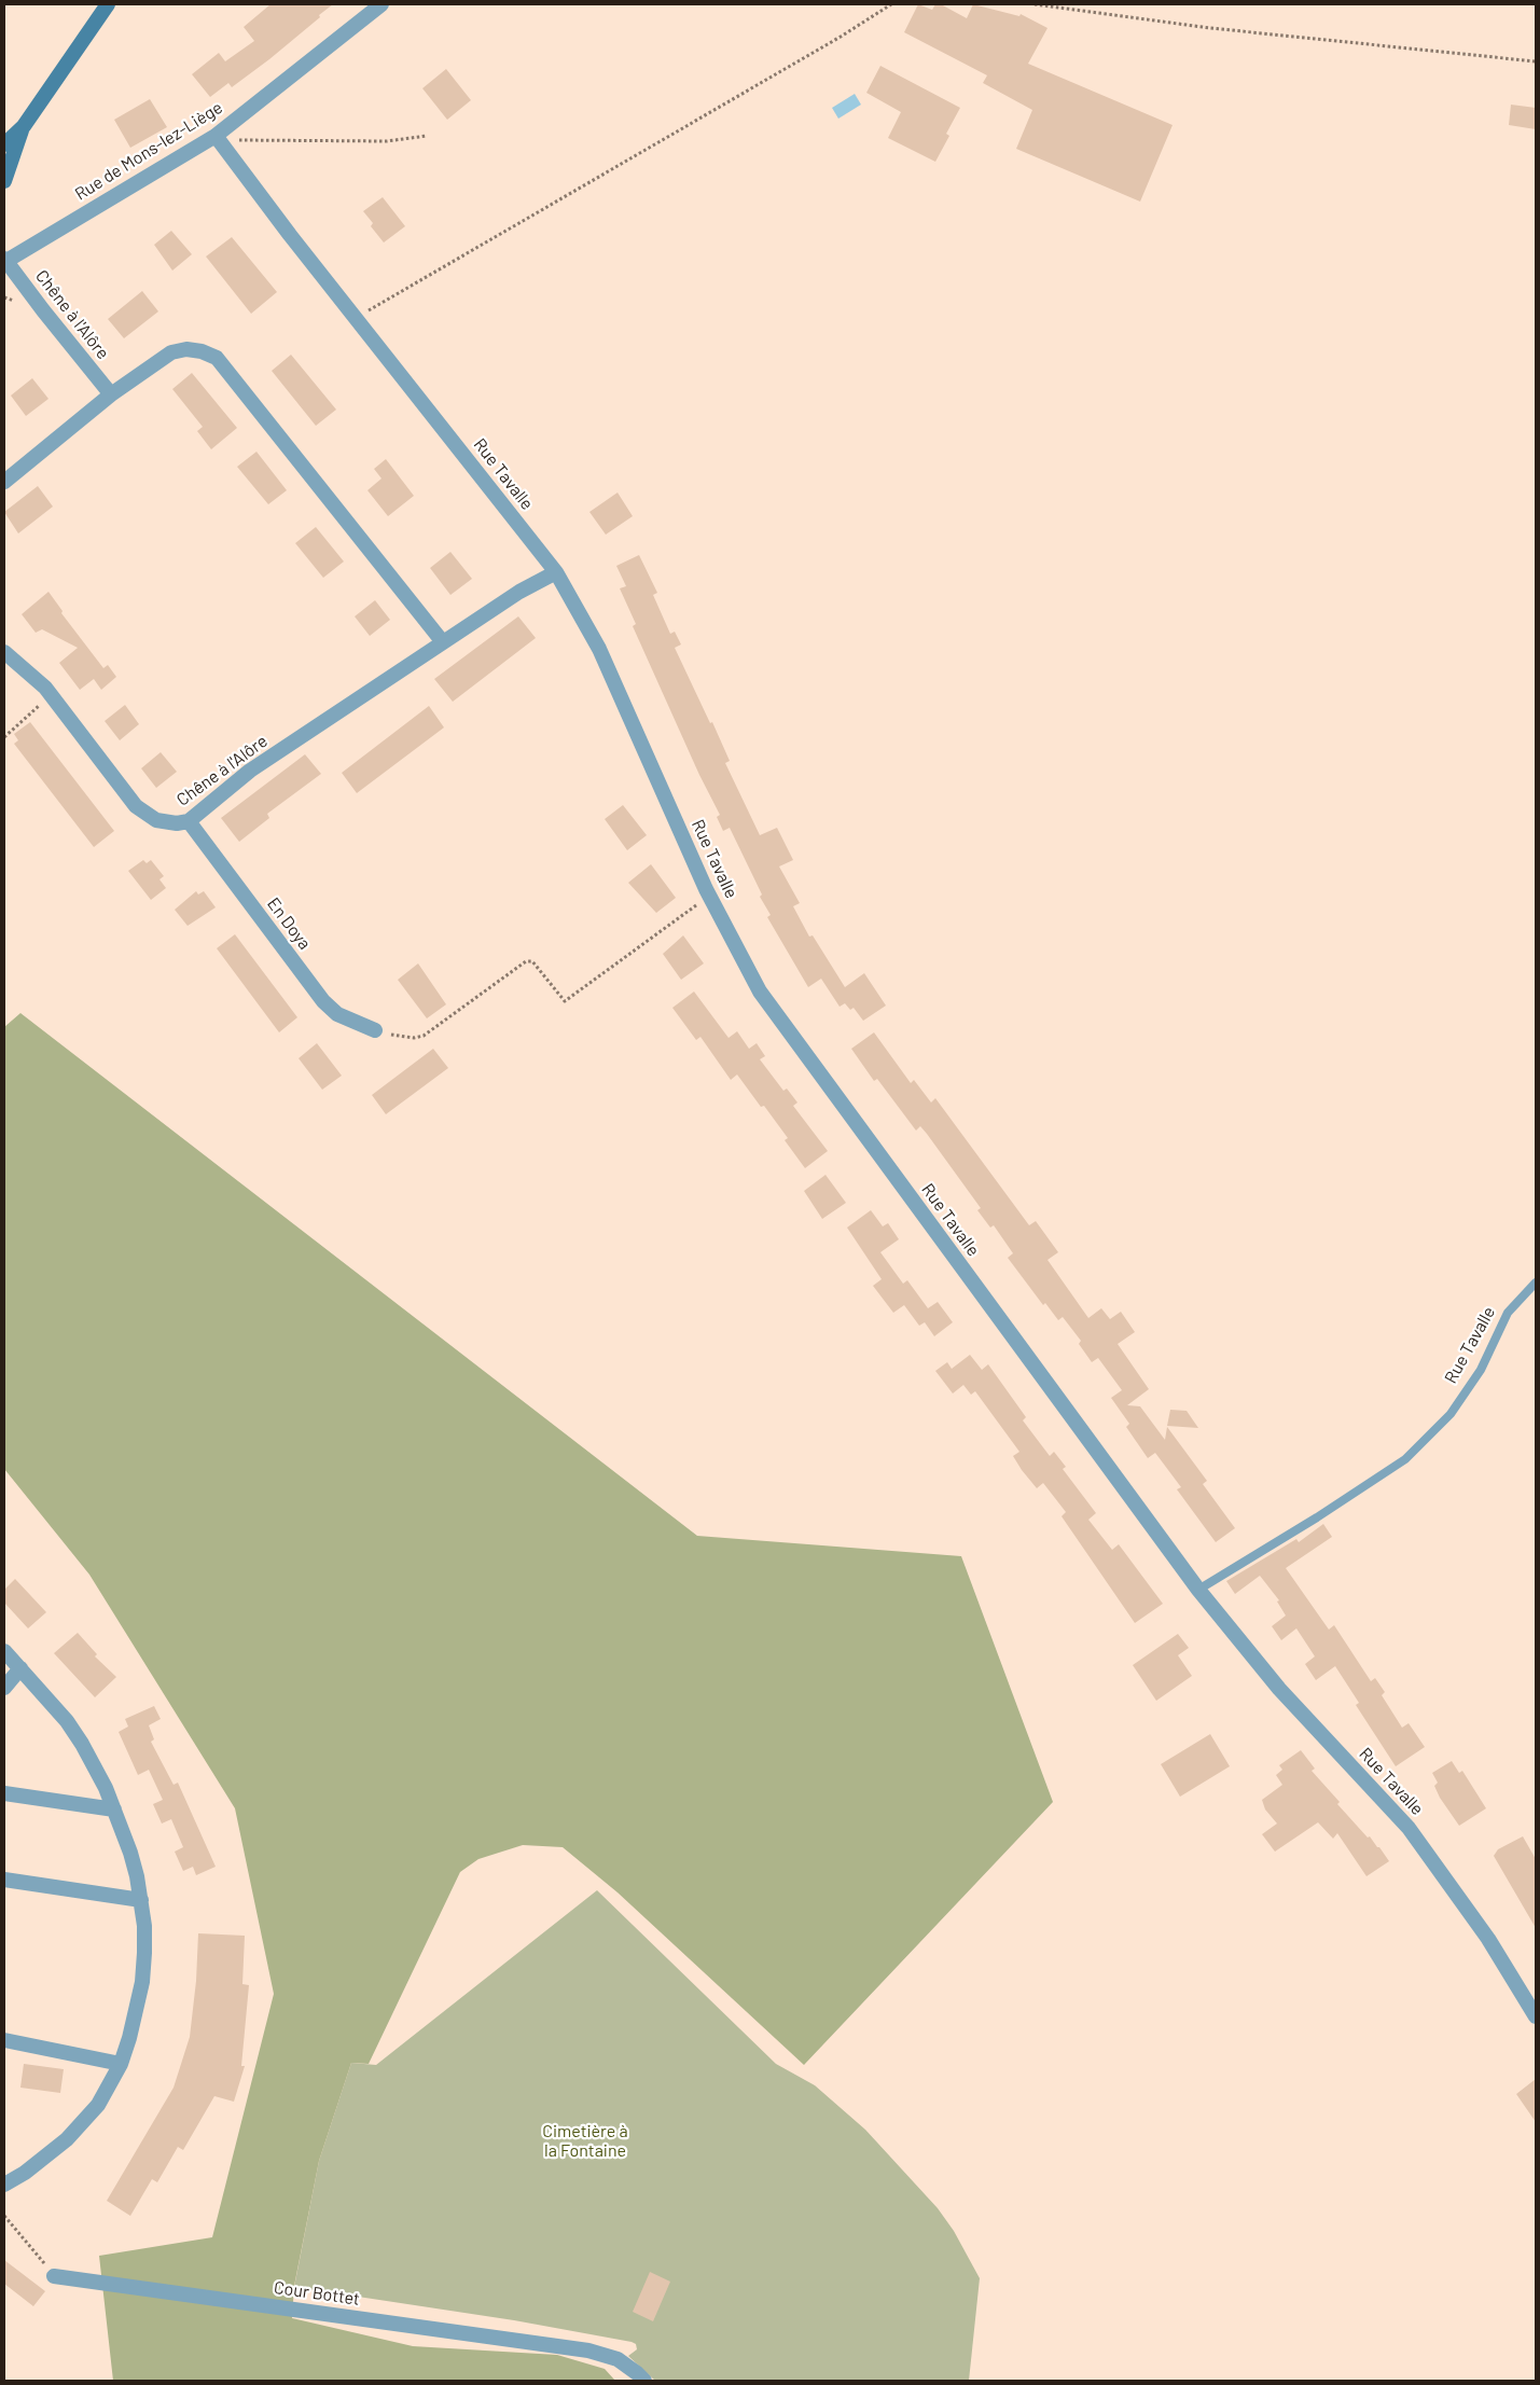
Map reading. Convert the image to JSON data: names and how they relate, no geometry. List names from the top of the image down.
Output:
{
  "streets": {
    "street": [
      "Rue de Mons-lez-Liège",
      "Chêne à l'Alôre",
      "Rue Tavalle",
      "En Doya",
      "Cour Bottet"
    ]
  },
  "crossings": [
    ["Rue de Mons-lez-Liège", "Chêne à l'Alôre"],
    ["Rue de Mons-lez-Liège", "Rue Tavalle"],
    ["Chêne à l'Alôre", "Rue Tavalle"],
    ["Chêne à l'Alôre", "En Doya"]
  ],
  "parks": ["Cimetière à la Fontaine"]
}
